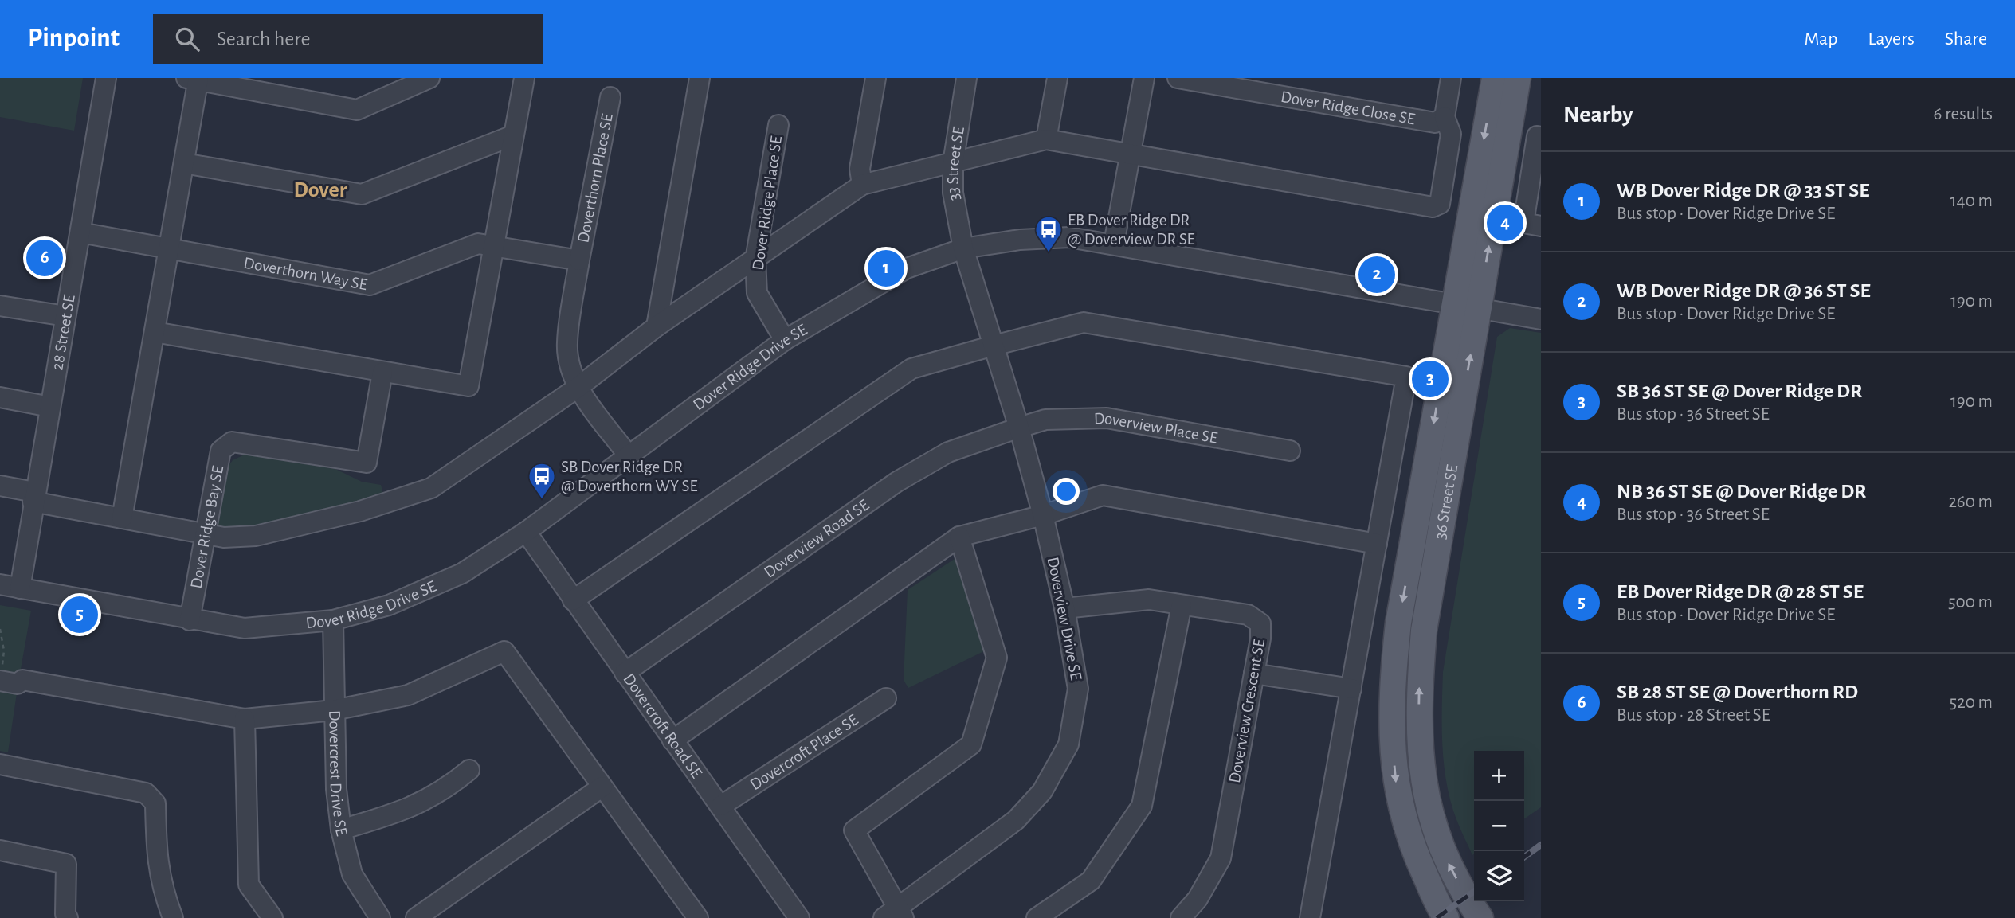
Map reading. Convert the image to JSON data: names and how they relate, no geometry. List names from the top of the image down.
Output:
{
  "streets": {
    "main road": ["36 Street SE"],
    "street": [
      "Dover Ridge Close SE",
      "33 Street SE",
      "Doverthorn Place SE",
      "Dover Ridge Place SE",
      "Doverthorn Way SE",
      "28 Street SE",
      "Dover Ridge Drive SE",
      "Doverview Place SE",
      "Dover Ridge Bay SE",
      "Doverview Road SE",
      "Doverview Drive SE",
      "Doverview Crescent SE",
      "Dovercroft Road SE",
      "Dovercroft Place SE",
      "Dovercrest Drive SE"
    ]
  },
  "crossings": [
    ["33 Street SE", "Dover Ridge Drive SE"],
    ["33 Street SE", "Doverview Drive SE"],
    ["Doverthorn Place SE", "Doverthorn Way SE"],
    ["Dover Ridge Place SE", "Dover Ridge Drive SE"],
    ["Doverthorn Way SE", "28 Street SE"],
    ["28 Street SE", "Dover Ridge Drive SE"],
    ["Dover Ridge Drive SE", "36 Street SE"],
    ["Dover Ridge Drive SE", "Dover Ridge Bay SE"],
    ["Dover Ridge Drive SE", "Doverview Drive SE"],
    ["Dover Ridge Drive SE", "Dovercroft Road SE"],
    ["Dover Ridge Drive SE", "Dovercrest Drive SE"],
    ["Doverview Place SE", "Doverview Road SE"],
    ["Doverview Place SE", "Doverview Drive SE"],
    ["Doverview Road SE", "Doverview Drive SE"],
    ["Doverview Road SE", "Dovercroft Road SE"],
    ["Doverview Drive SE", "Doverview Crescent SE"],
    ["Dovercroft Road SE", "Dovercroft Place SE"]
  ],
  "districts": ["Dover"],
  "places": {
    "bus stop": ["EB Dover Ridge DR @ Doverview DR SE", "SB Dover Ridge DR @ Doverthorn WY SE"]
  },
  "page": {
    "header": "Pinpoint",
    "search": "Search here",
    "nav": ["Map", "Layers", "Share"],
    "heading": ["Nearby", "6 results"],
    "list": [
      {
        "mark": "1",
        "name": "WB Dover Ridge DR @ 33 ST SE",
        "note": "Bus stop · Dover Ridge Drive SE",
        "value": "140 m"
      },
      {
        "mark": "2",
        "name": "WB Dover Ridge DR @ 36 ST SE",
        "note": "Bus stop · Dover Ridge Drive SE",
        "value": "190 m"
      },
      {
        "mark": "3",
        "name": "SB 36 ST SE @ Dover Ridge DR",
        "note": "Bus stop · 36 Street SE",
        "value": "190 m"
      },
      {
        "mark": "4",
        "name": "NB 36 ST SE @ Dover Ridge DR",
        "note": "Bus stop · 36 Street SE",
        "value": "260 m"
      },
      {
        "mark": "5",
        "name": "EB Dover Ridge DR @ 28 ST SE",
        "note": "Bus stop · Dover Ridge Drive SE",
        "value": "500 m"
      },
      {
        "mark": "6",
        "name": "SB 28 ST SE @ Doverthorn RD",
        "note": "Bus stop · 28 Street SE",
        "value": "520 m"
      }
    ],
    "pins": [
      "4",
      "6",
      "1",
      "2",
      "3",
      "5"
    ],
    "map_buttons": ["+", "−"]
  }
}
